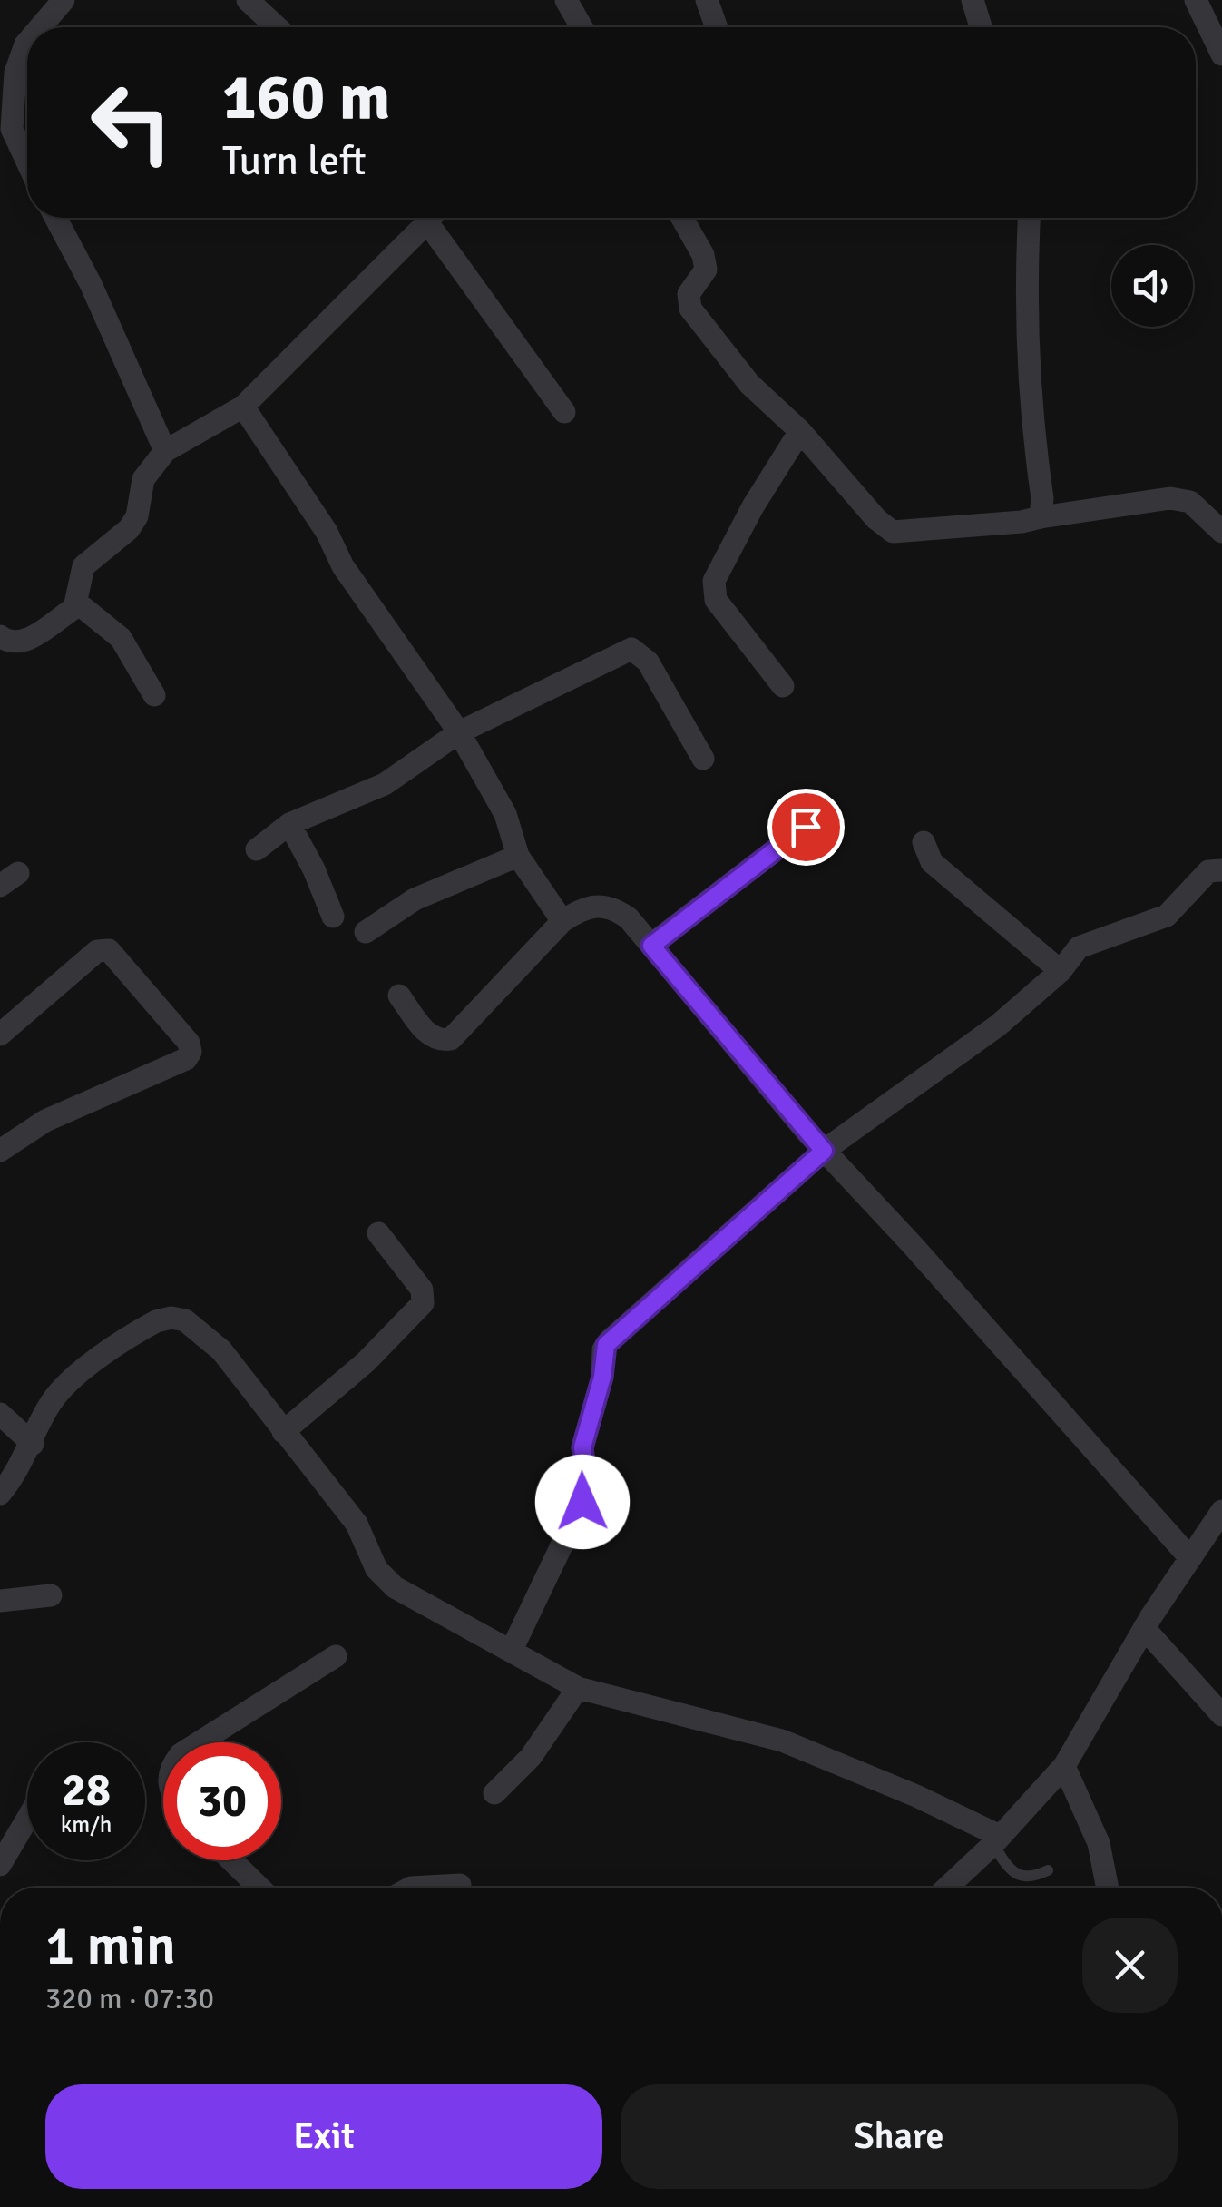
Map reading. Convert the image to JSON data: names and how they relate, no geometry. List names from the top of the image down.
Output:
{
  "page": {
    "turn": ["160 m", "Turn left"],
    "speed": "28 km/h",
    "limit": "30",
    "heading": ["1 min", "320 m · 07:30"],
    "buttons": ["Exit", "Share"]
  }
}
